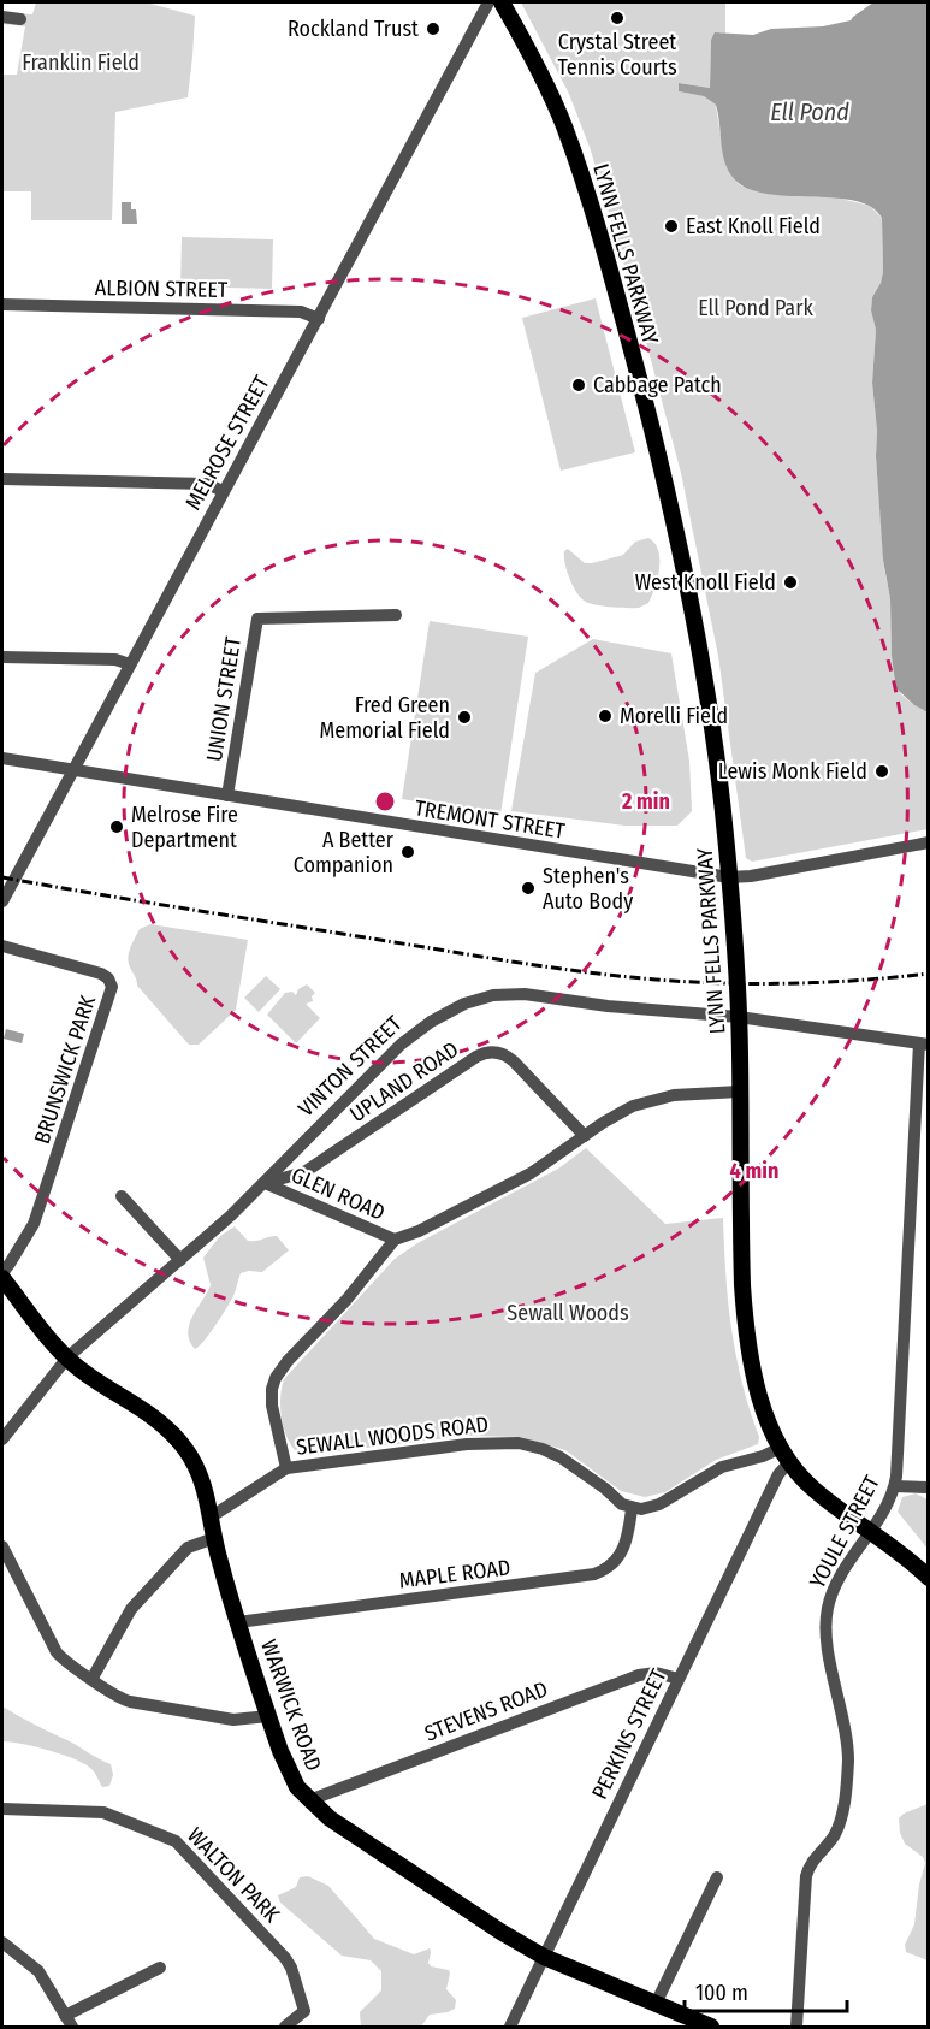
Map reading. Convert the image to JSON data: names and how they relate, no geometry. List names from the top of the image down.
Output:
{
  "streets": {
    "main road": ["LYNN FELLS PARKWAY", "WARWICK ROAD"],
    "street": [
      "ALBION STREET",
      "MELROSE STREET",
      "UNION STREET",
      "TREMONT STREET",
      "VINTON STREET",
      "BRUNSWICK PARK",
      "UPLAND ROAD",
      "GLEN ROAD",
      "SEWALL WOODS ROAD",
      "YOULE STREET",
      "MAPLE ROAD",
      "STEVENS ROAD",
      "PERKINS STREET",
      "WALTON PARK"
    ]
  },
  "crossings": [
    ["LYNN FELLS PARKWAY", "TREMONT STREET"],
    ["LYNN FELLS PARKWAY", "VINTON STREET"],
    ["LYNN FELLS PARKWAY", "SEWALL WOODS ROAD"],
    ["LYNN FELLS PARKWAY", "YOULE STREET"],
    ["LYNN FELLS PARKWAY", "PERKINS STREET"],
    ["ALBION STREET", "MELROSE STREET"],
    ["MELROSE STREET", "TREMONT STREET"],
    ["UNION STREET", "TREMONT STREET"],
    ["VINTON STREET", "UPLAND ROAD"],
    ["VINTON STREET", "GLEN ROAD"],
    ["VINTON STREET", "YOULE STREET"],
    ["VINTON STREET", "WARWICK ROAD"],
    ["UPLAND ROAD", "GLEN ROAD"],
    ["UPLAND ROAD", "SEWALL WOODS ROAD"],
    ["GLEN ROAD", "SEWALL WOODS ROAD"],
    ["SEWALL WOODS ROAD", "MAPLE ROAD"],
    ["MAPLE ROAD", "WARWICK ROAD"],
    ["WARWICK ROAD", "STEVENS ROAD"],
    ["WARWICK ROAD", "PERKINS STREET"],
    ["STEVENS ROAD", "PERKINS STREET"]
  ],
  "water": ["Ell Pond"],
  "parks": ["Franklin Field", "Ell Pond Park", "Sewall Woods"],
  "places": [
    "Crystal Street Tennis Courts",
    "Rockland Trust",
    "East Knoll Field",
    "Cabbage Patch",
    "West Knoll Field",
    "Morelli Field",
    "Fred Green Memorial Field",
    "Lewis Monk Field",
    "Melrose Fire Department",
    "A Better Companion",
    "Stephen's Auto Body"
  ],
  "scale_bar": "100 m",
  "rings": ["2 min", "4 min"]
}
